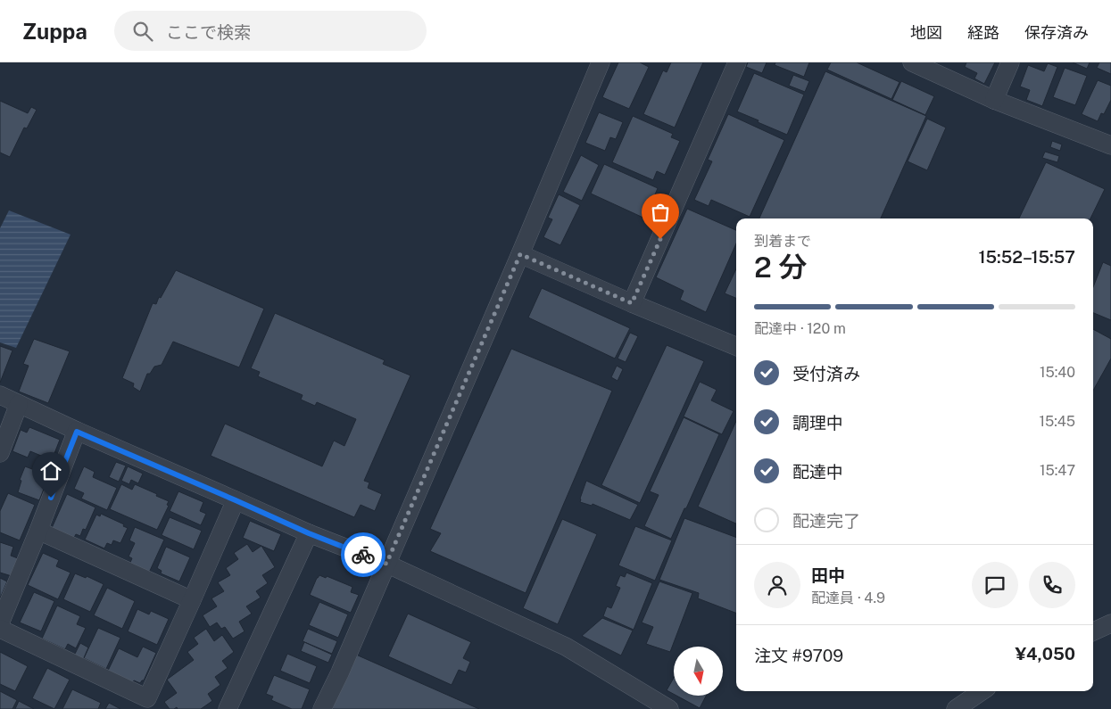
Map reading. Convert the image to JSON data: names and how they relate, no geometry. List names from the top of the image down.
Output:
{
  "north": "bottom",
  "page": {
    "header": "Zuppa",
    "search": "ここで検索",
    "nav": ["地図", "経路", "保存済み"],
    "heading": ["2 分", "到着まで", "15:52–15:57"],
    "panel": [
      "田中",
      "配達員 · 4.9",
      "注文 #9709",
      "¥4,050"
    ],
    "bar": "配達中 · 120 m",
    "list": [
      ["受付済み", "15:40"],
      ["調理中", "15:45"],
      ["配達中", "15:47"],
      "配達完了"
    ]
  }
}
